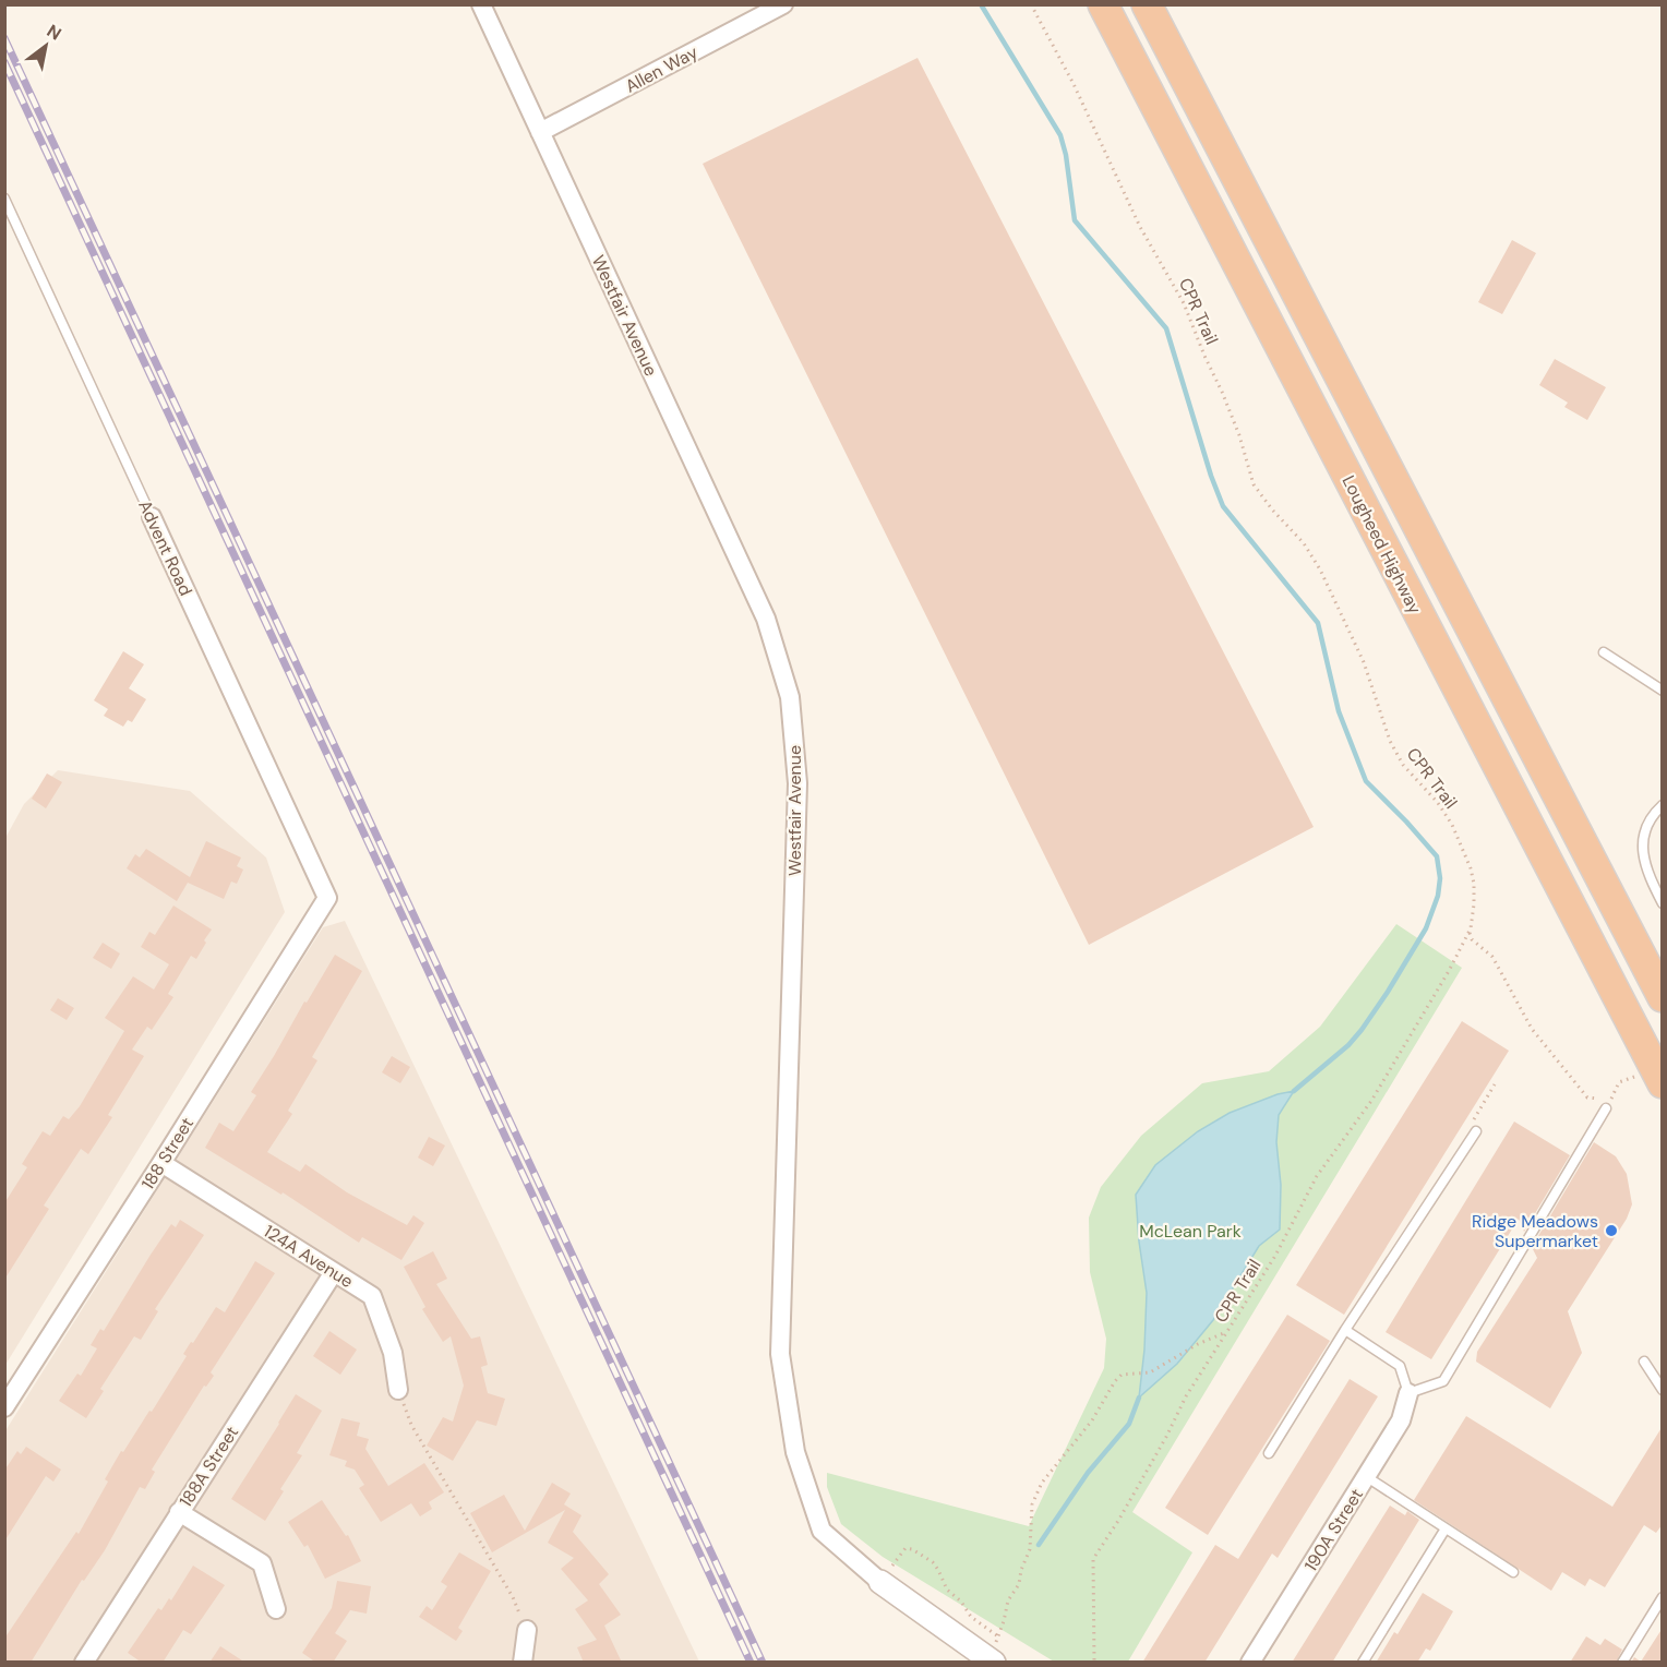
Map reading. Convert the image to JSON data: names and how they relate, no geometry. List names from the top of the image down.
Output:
{
  "streets": {
    "highway": ["Lougheed Highway"],
    "street": [
      "Allen Way",
      "Westfair Avenue",
      "Advent Road",
      "188 Street",
      "124A Avenue",
      "188A Street",
      "190A Street"
    ],
    "path": ["CPR Trail"]
  },
  "crossings": [
    ["Allen Way", "Westfair Avenue"],
    ["Advent Road", "188 Street"],
    ["188 Street", "124A Avenue"],
    ["124A Avenue", "188A Street"]
  ],
  "parks": ["McLean Park"],
  "places": ["Ridge Meadows Supermarket"],
  "north": "top right"
}
